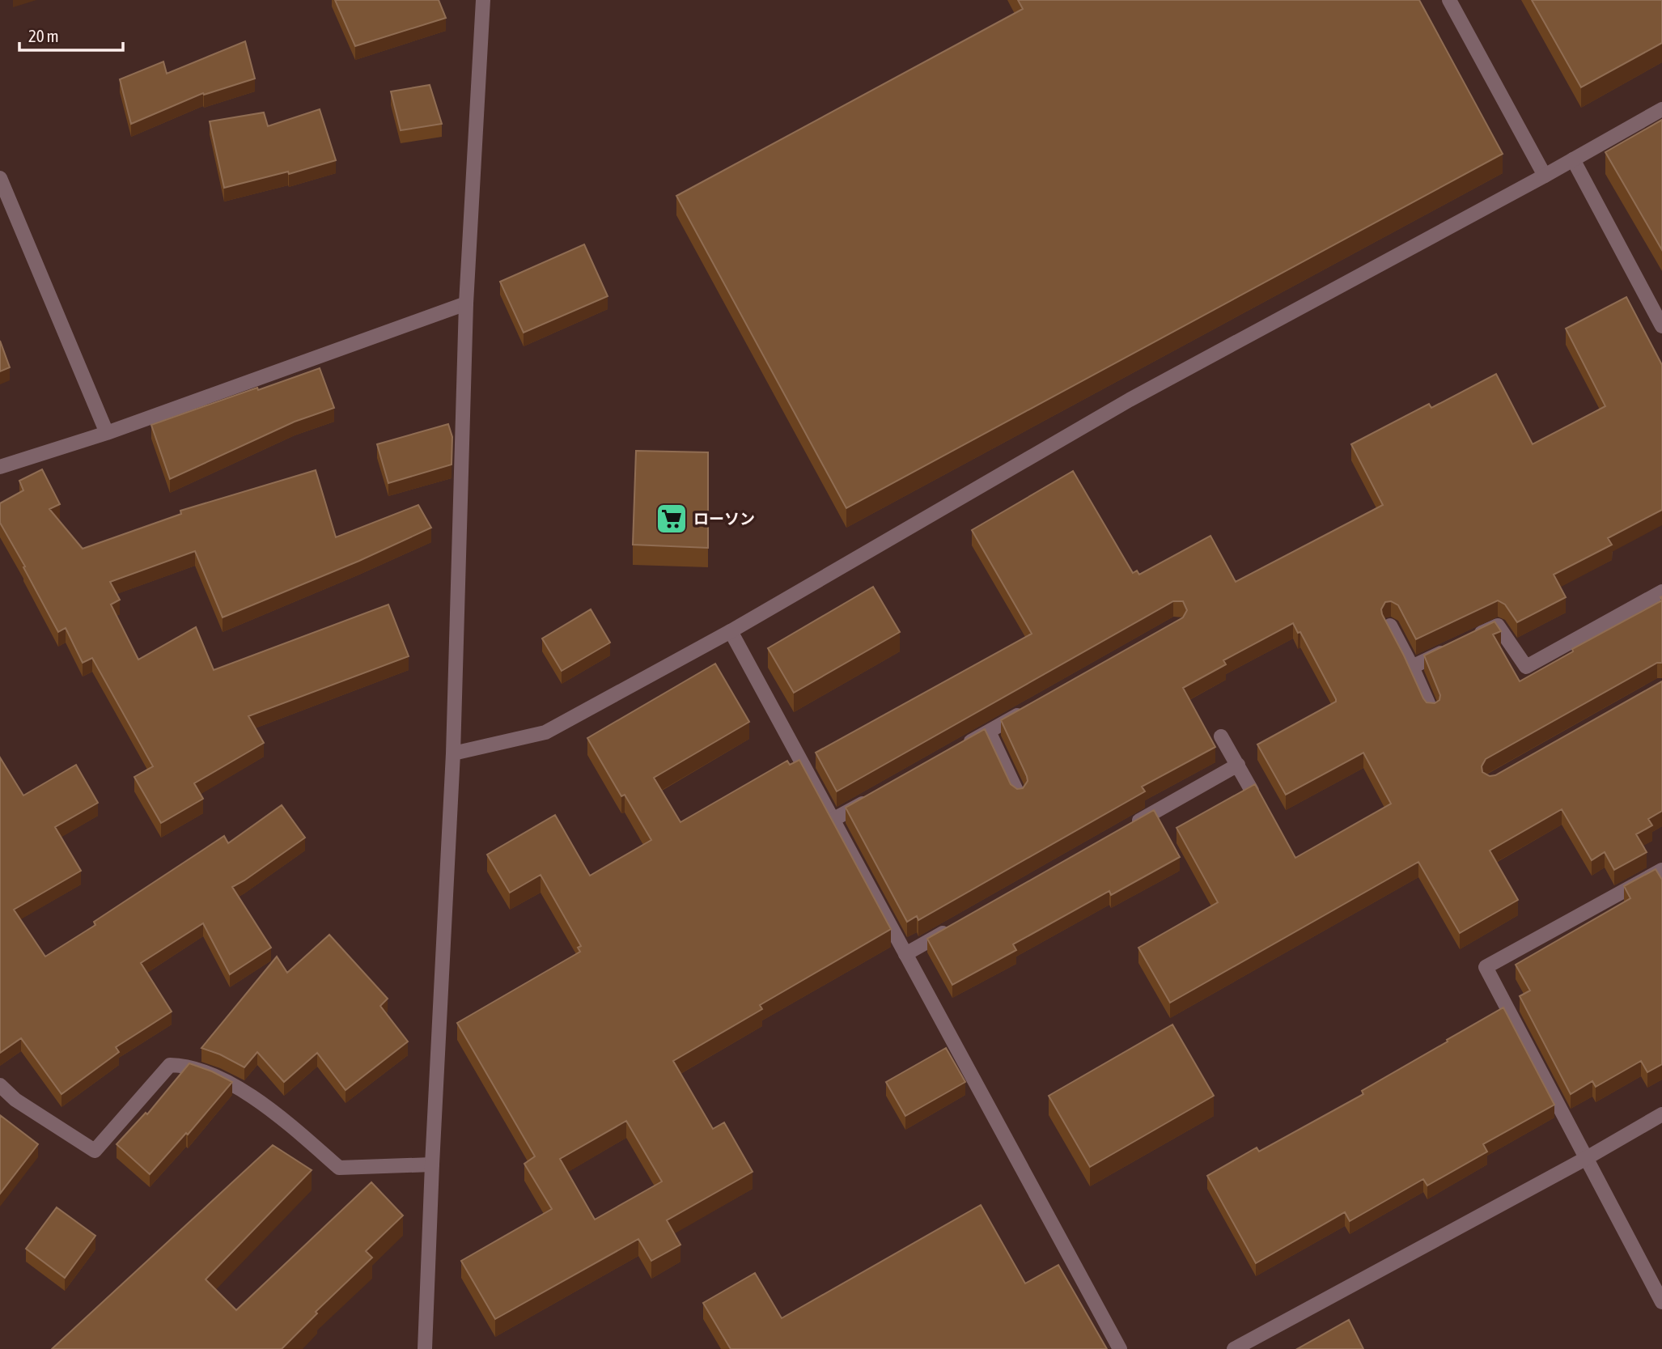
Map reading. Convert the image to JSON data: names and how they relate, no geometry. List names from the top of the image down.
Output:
{
  "places": {
    "supermarket": ["ローソン"]
  },
  "scale_bar": "20 m"
}
